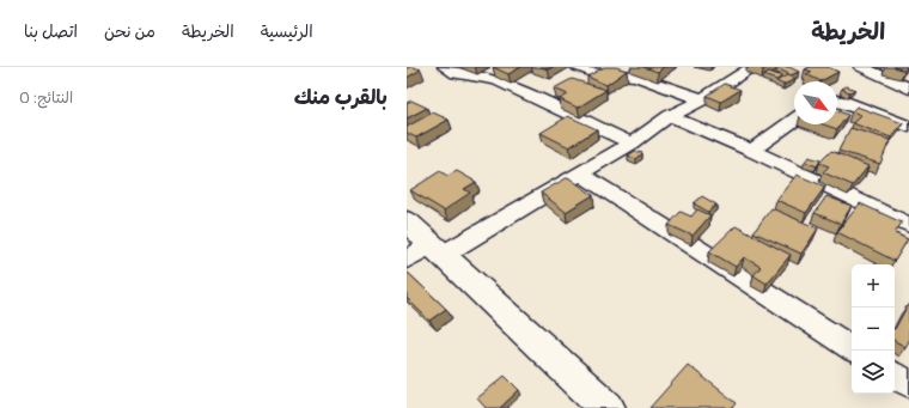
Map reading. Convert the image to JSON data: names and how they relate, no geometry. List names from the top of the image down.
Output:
{
  "north": "bottom right",
  "page": {
    "header": "الخريطة",
    "nav": [
      "الرئيسية",
      "الخريطة",
      "من نحن",
      "اتصل بنا"
    ],
    "heading": ["بالقرب منك", "النتائج: 0"],
    "map_buttons": ["+", "−"]
  }
}
